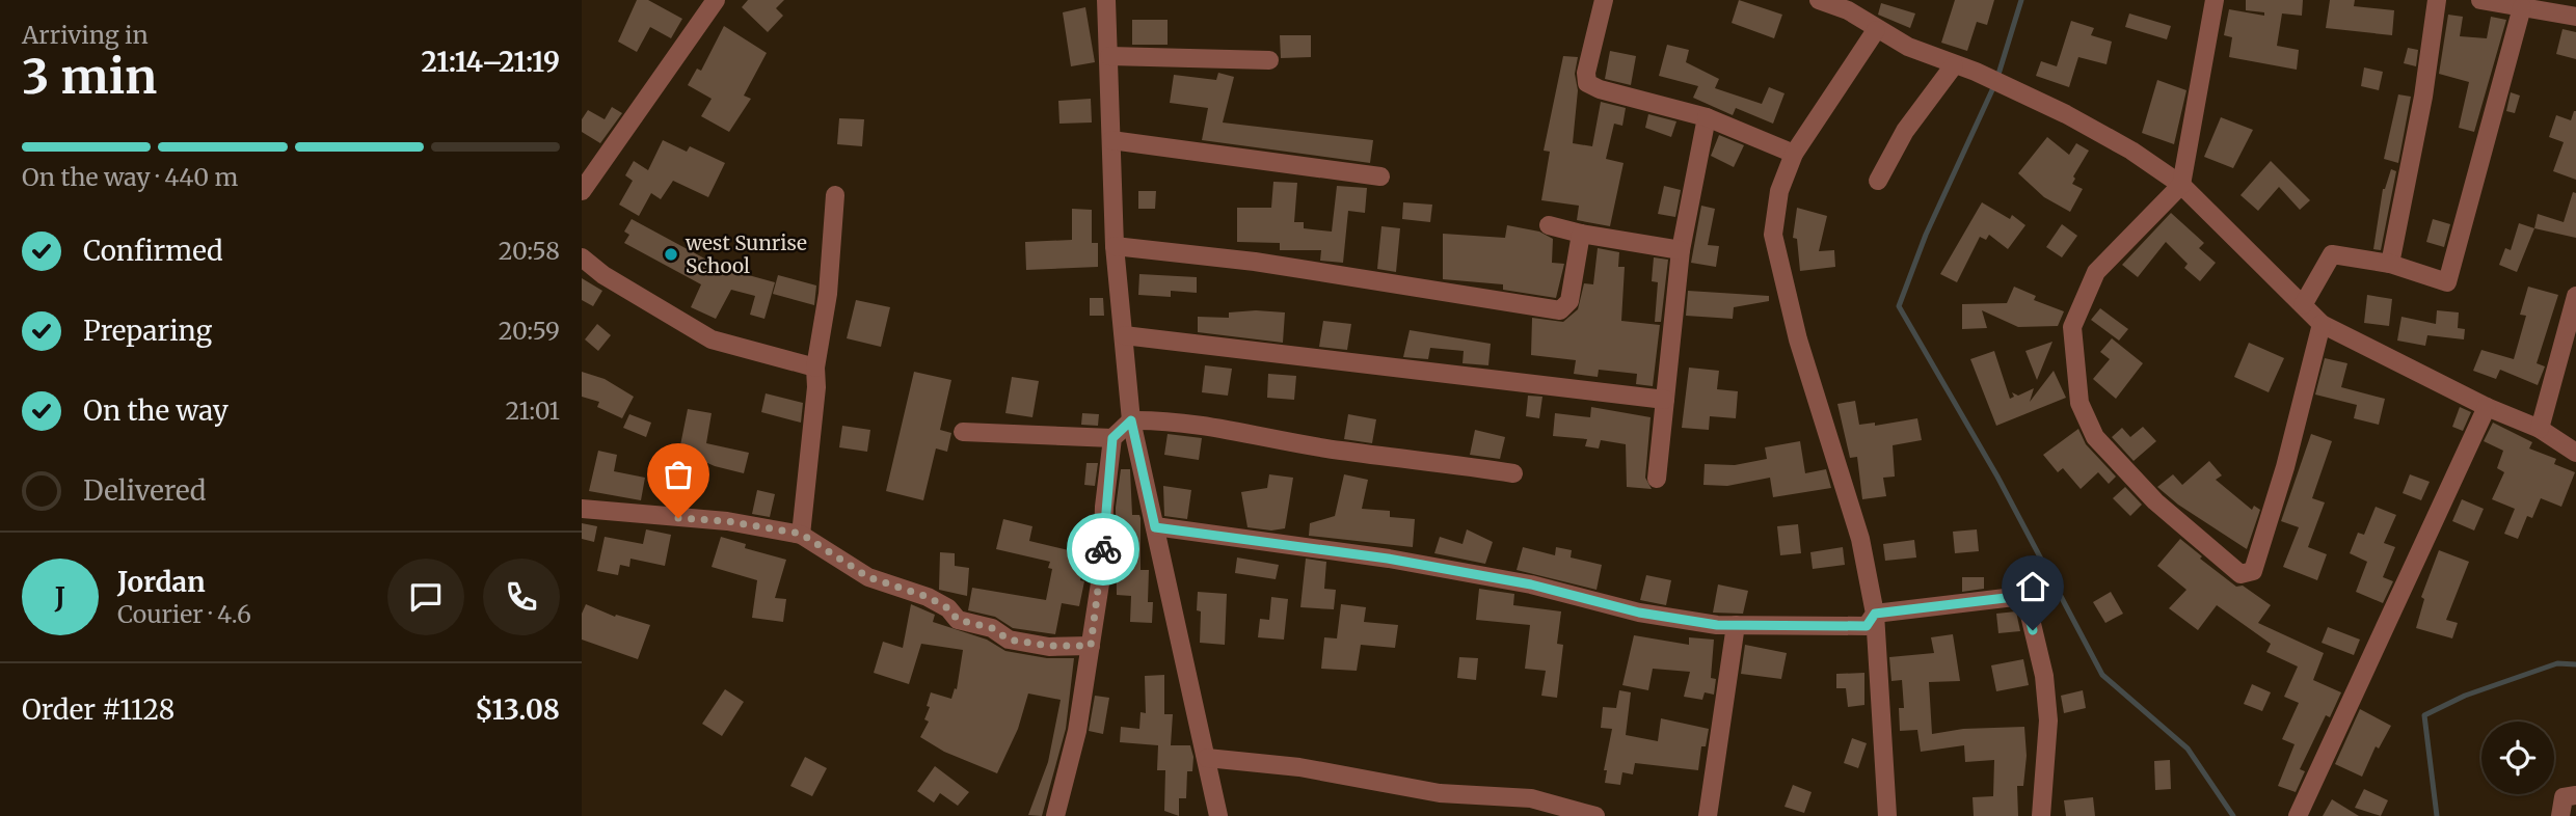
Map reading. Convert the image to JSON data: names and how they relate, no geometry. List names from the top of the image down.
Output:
{
  "places": ["west Sunrise School"],
  "page": {
    "heading": ["3 min", "Arriving in", "21:14–21:19"],
    "panel": [
      "Jordan",
      "Courier · 4.6",
      "Order #1128",
      "$13.08"
    ],
    "bar": "On the way · 440 m",
    "list": [
      ["Confirmed", "20:58"],
      ["Preparing", "20:59"],
      ["On the way", "21:01"],
      "Delivered"
    ],
    "round": "J"
  }
}
